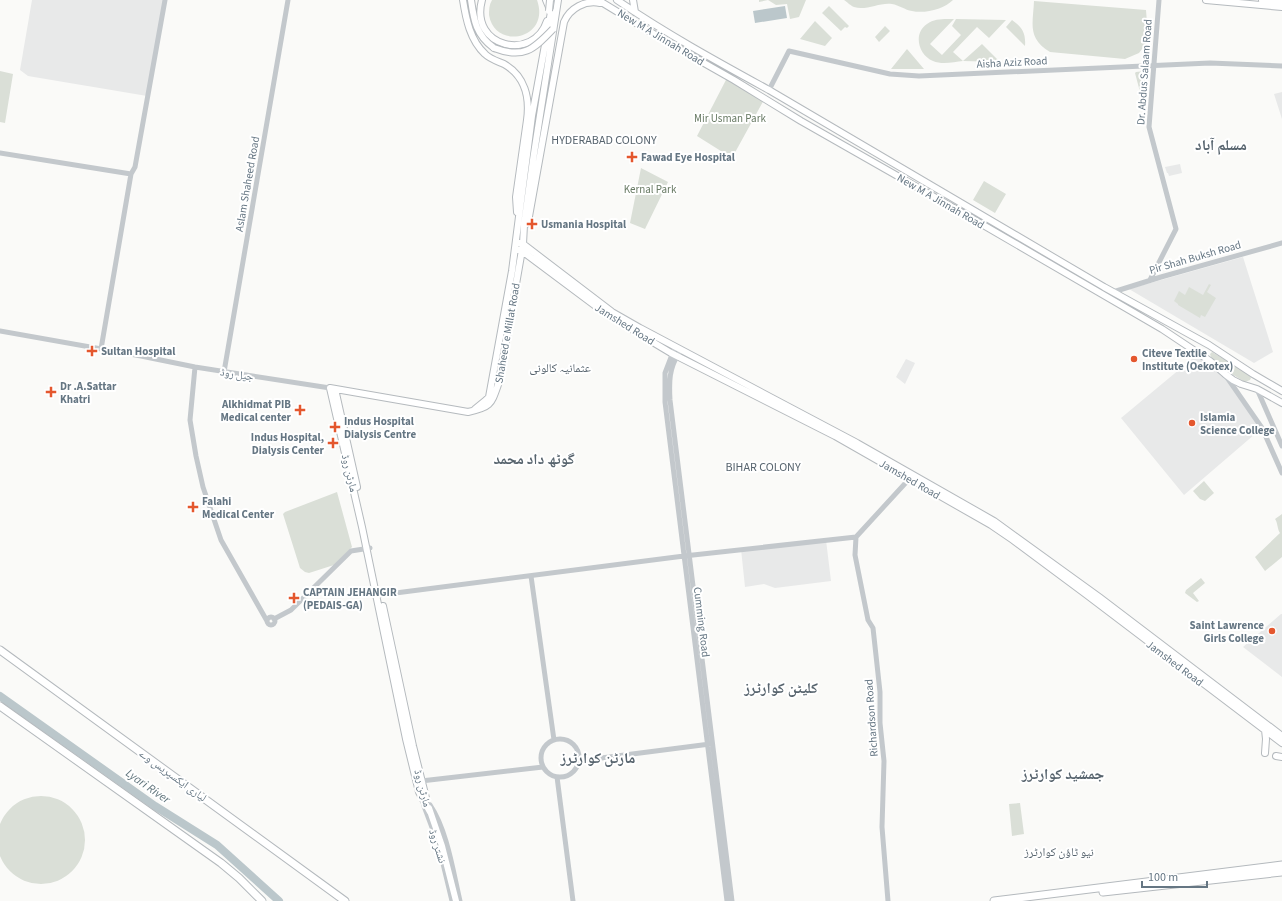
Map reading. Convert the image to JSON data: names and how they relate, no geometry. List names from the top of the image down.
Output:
{
  "streets": {
    "highway": ["لیاری ایکسپریس وے"],
    "main road": [
      "New M A Jinnah Road",
      "Jamshed Road",
      "Shaheed e Millat Road",
      "جیل روڈ",
      "مارٹن روڈ",
      "نشتر روڈ"
    ],
    "street": [
      "Aisha Aziz Road",
      "Dr. Abdus Salaam Road",
      "Aslam Shaheed Road",
      "Pir Shah Buksh Road",
      "Cumming Road",
      "Richardson Road"
    ]
  },
  "crossings": [
    ["New M A Jinnah Road", "Aisha Aziz Road"],
    ["New M A Jinnah Road", "Pir Shah Buksh Road"],
    ["Aisha Aziz Road", "Dr. Abdus Salaam Road"],
    ["Dr. Abdus Salaam Road", "Pir Shah Buksh Road"],
    ["Aslam Shaheed Road", "جیل روڈ"],
    ["Jamshed Road", "Shaheed e Millat Road"],
    ["Jamshed Road", "Cumming Road"],
    ["Shaheed e Millat Road", "جیل روڈ"],
    ["جیل روڈ", "مارٹن روڈ"],
    ["مارٹن روڈ", "نشتر روڈ"]
  ],
  "districts": [
    "HYDERABAD COLONY",
    "مسلم آباد",
    "عثمانیہ کالونی",
    "گوٹھ داد محمد",
    "BIHAR COLONY",
    "کلیٹن کوارٹرز",
    "مارٹن کوارٹرز",
    "جمشید کوارٹرز",
    "نیو ٹاؤن کوارٹرز"
  ],
  "water": ["Lyari River"],
  "parks": ["Mir Usman Park", "Kernal Park"],
  "places": {
    "health": [
      "Fawad Eye Hospital",
      "Usmania Hospital",
      "Sultan Hospital",
      "Dr .A.Sattar Khatri",
      "Alkhidmat PIB Medical center",
      "Indus Hospital Dialysis Centre",
      "Indus Hospital, Dialysis Center",
      "Falahi Medical Center",
      "CAPTAIN JEHANGIR (PEDAIS-GA)"
    ],
    "other": ["Citeve Textile Institute (Oekotex)", "Islamia Science College", "Saint Lawrence Girls College"]
  },
  "scale_bar": "100 m"
}
